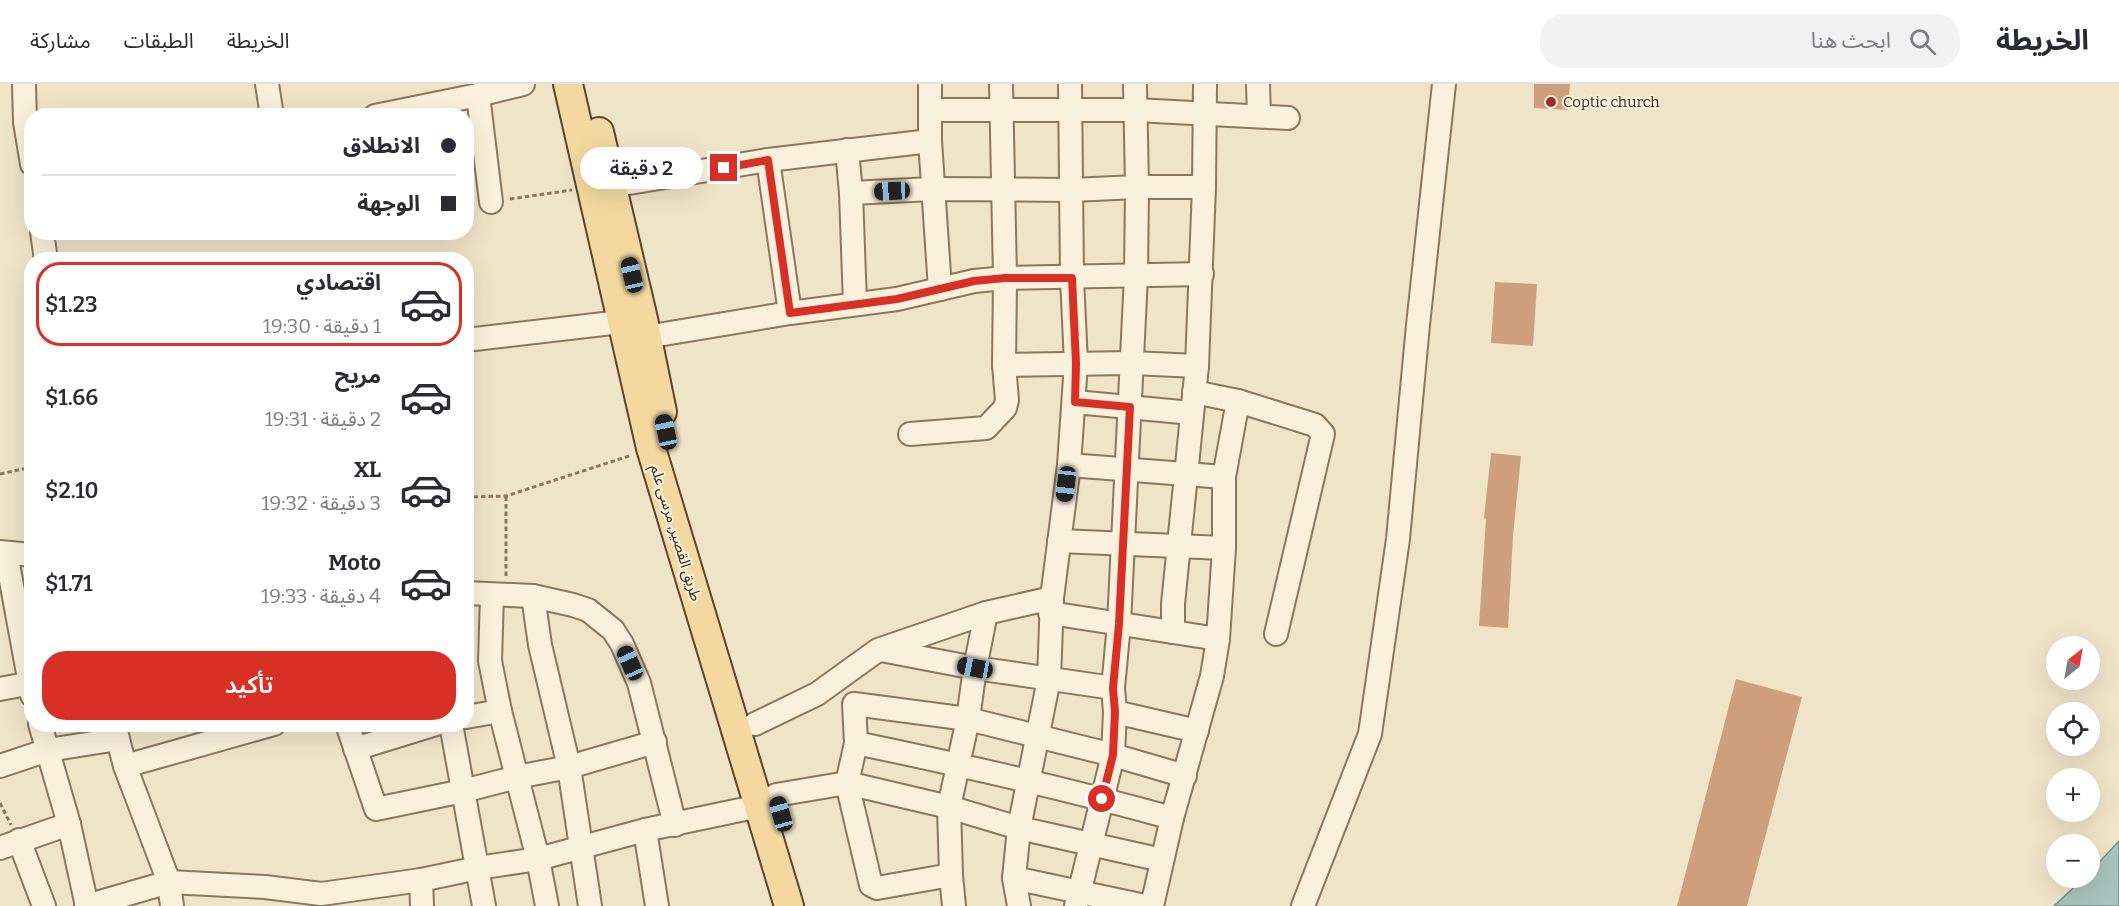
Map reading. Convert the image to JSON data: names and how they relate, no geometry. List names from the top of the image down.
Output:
{
  "streets": {
    "main road": ["طريق القصير, مرسى علم"]
  },
  "places": ["Coptic church"],
  "north": "top right",
  "page": {
    "header": "الخريطة",
    "search": "ابحث هنا",
    "nav": ["الخريطة", "الطبقات", "مشاركة"],
    "banner": ["الانطلاق", "الوجهة"],
    "bubble": "2 دقيقة",
    "list": [
      {
        "name": "اقتصادي",
        "note": "1 دقيقة · 19:30",
        "value": "$1.23"
      },
      {
        "name": "مريح",
        "note": "2 دقيقة · 19:31",
        "value": "$1.66"
      },
      {
        "name": "XL",
        "note": "3 دقيقة · 19:32",
        "value": "$2.10"
      },
      {
        "name": "Moto",
        "note": "4 دقيقة · 19:33",
        "value": "$1.71"
      }
    ],
    "map_buttons": ["+", "−"],
    "buttons": "تأكيد"
  }
}
